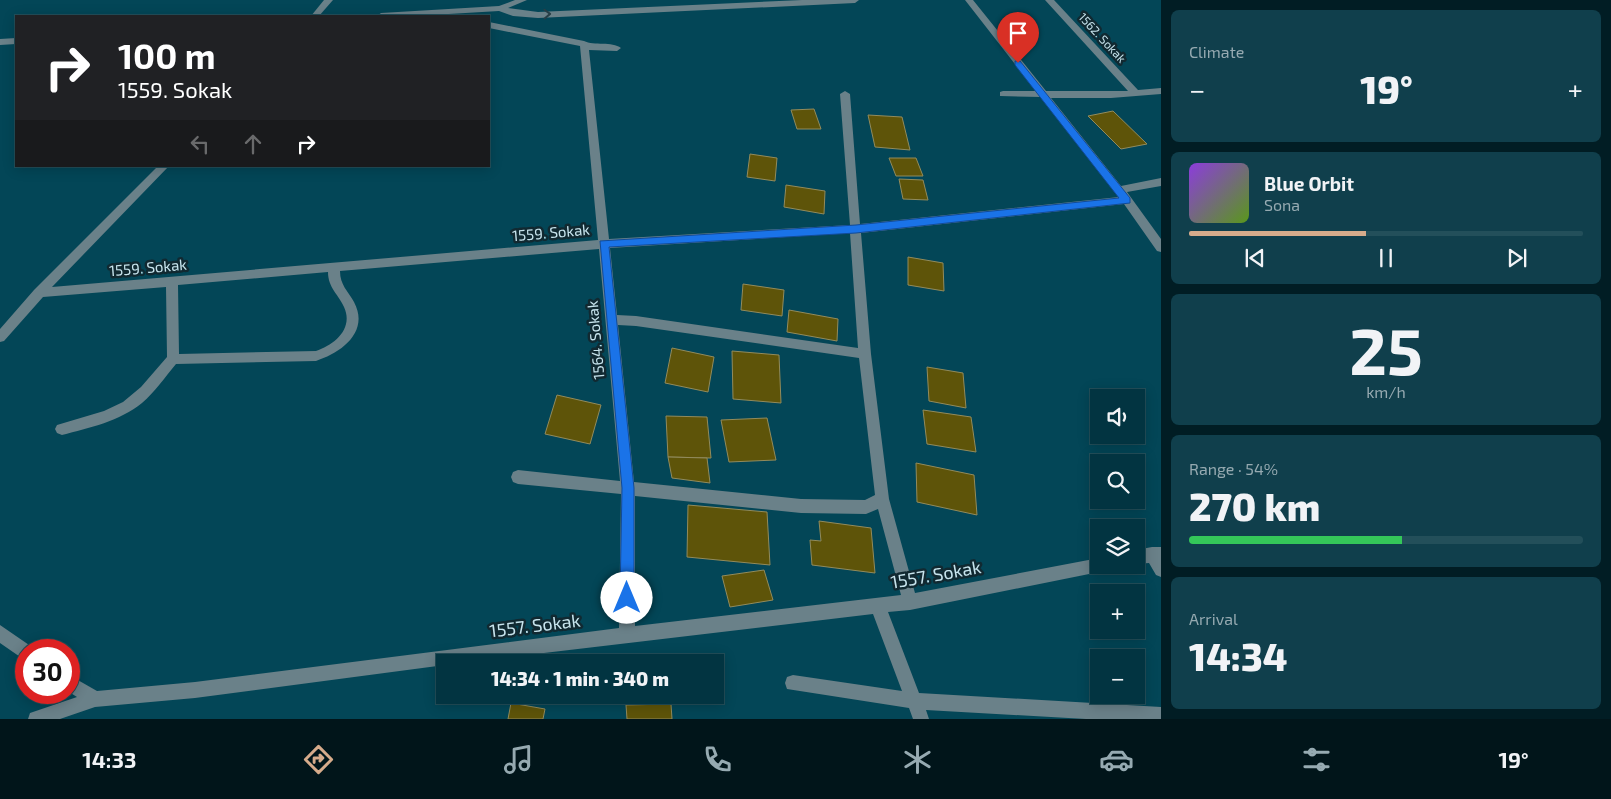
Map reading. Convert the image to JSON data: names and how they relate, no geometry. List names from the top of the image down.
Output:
{
  "streets": {
    "street": [
      "1562. Sokak",
      "1559. Sokak",
      "1564. Sokak",
      "1557. Sokak"
    ]
  },
  "crossings": [
    ["1559. Sokak", "1564. Sokak"],
    ["1564. Sokak", "1557. Sokak"]
  ],
  "page": {
    "tile": [
      "Climate",
      ["25", "km/h"],
      ["Range · 54%", "270 km"],
      ["Arrival", "14:34"]
    ],
    "turn": ["100 m", "1559. Sokak"],
    "heat": ["−", "19°", "+"],
    "song": ["Blue Orbit", "Sona"],
    "map_buttons": ["+", "−"],
    "limit": "30",
    "trip": "14:34 · 1 min · 340 m",
    "tabs": ["14:33", "19°"]
  }
}
